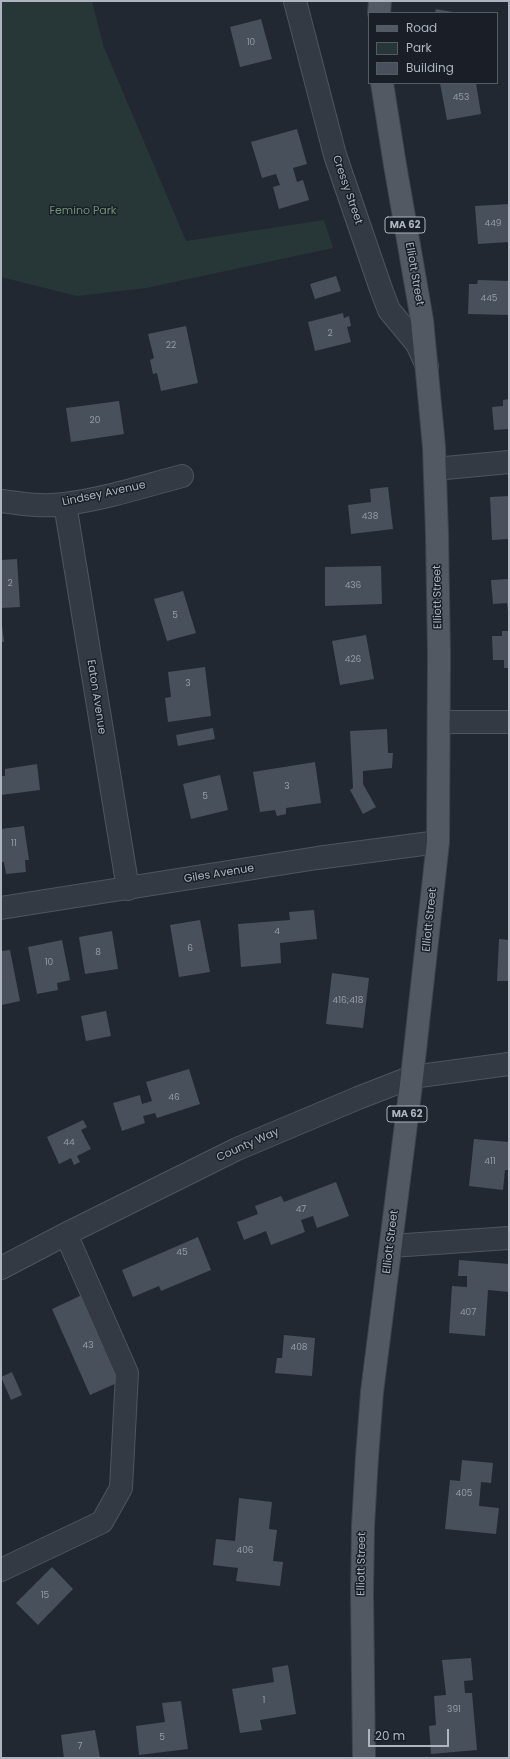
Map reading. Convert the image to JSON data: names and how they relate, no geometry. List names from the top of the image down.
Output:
{
  "streets": {
    "main road": ["MA 62", "Elliott Street"],
    "street": [
      "Cressy Street",
      "Lindsey Avenue",
      "Eaton Avenue",
      "Giles Avenue",
      "County Way"
    ]
  },
  "crossings": [
    ["Cressy Street", "Elliott Street"],
    ["Elliott Street", "Giles Avenue"],
    ["Elliott Street", "County Way"],
    ["Lindsey Avenue", "Eaton Avenue"],
    ["Eaton Avenue", "Giles Avenue"]
  ],
  "parks": ["Femino Park"],
  "house_numbers": [
    "10",
    "453",
    "449",
    "445",
    "2",
    "22",
    "20",
    "438",
    "2",
    "436",
    "5",
    "426",
    "3",
    "3",
    "5",
    "11",
    "4",
    "6",
    "8",
    "10",
    "416;418",
    "46",
    "44",
    "411",
    "47",
    "45",
    "407",
    "43",
    "408",
    "405",
    "406",
    "15",
    "1",
    "391",
    "5",
    "7"
  ],
  "legend": ["Road", "Park", "Building"],
  "scale_bar": "20 m"
}
